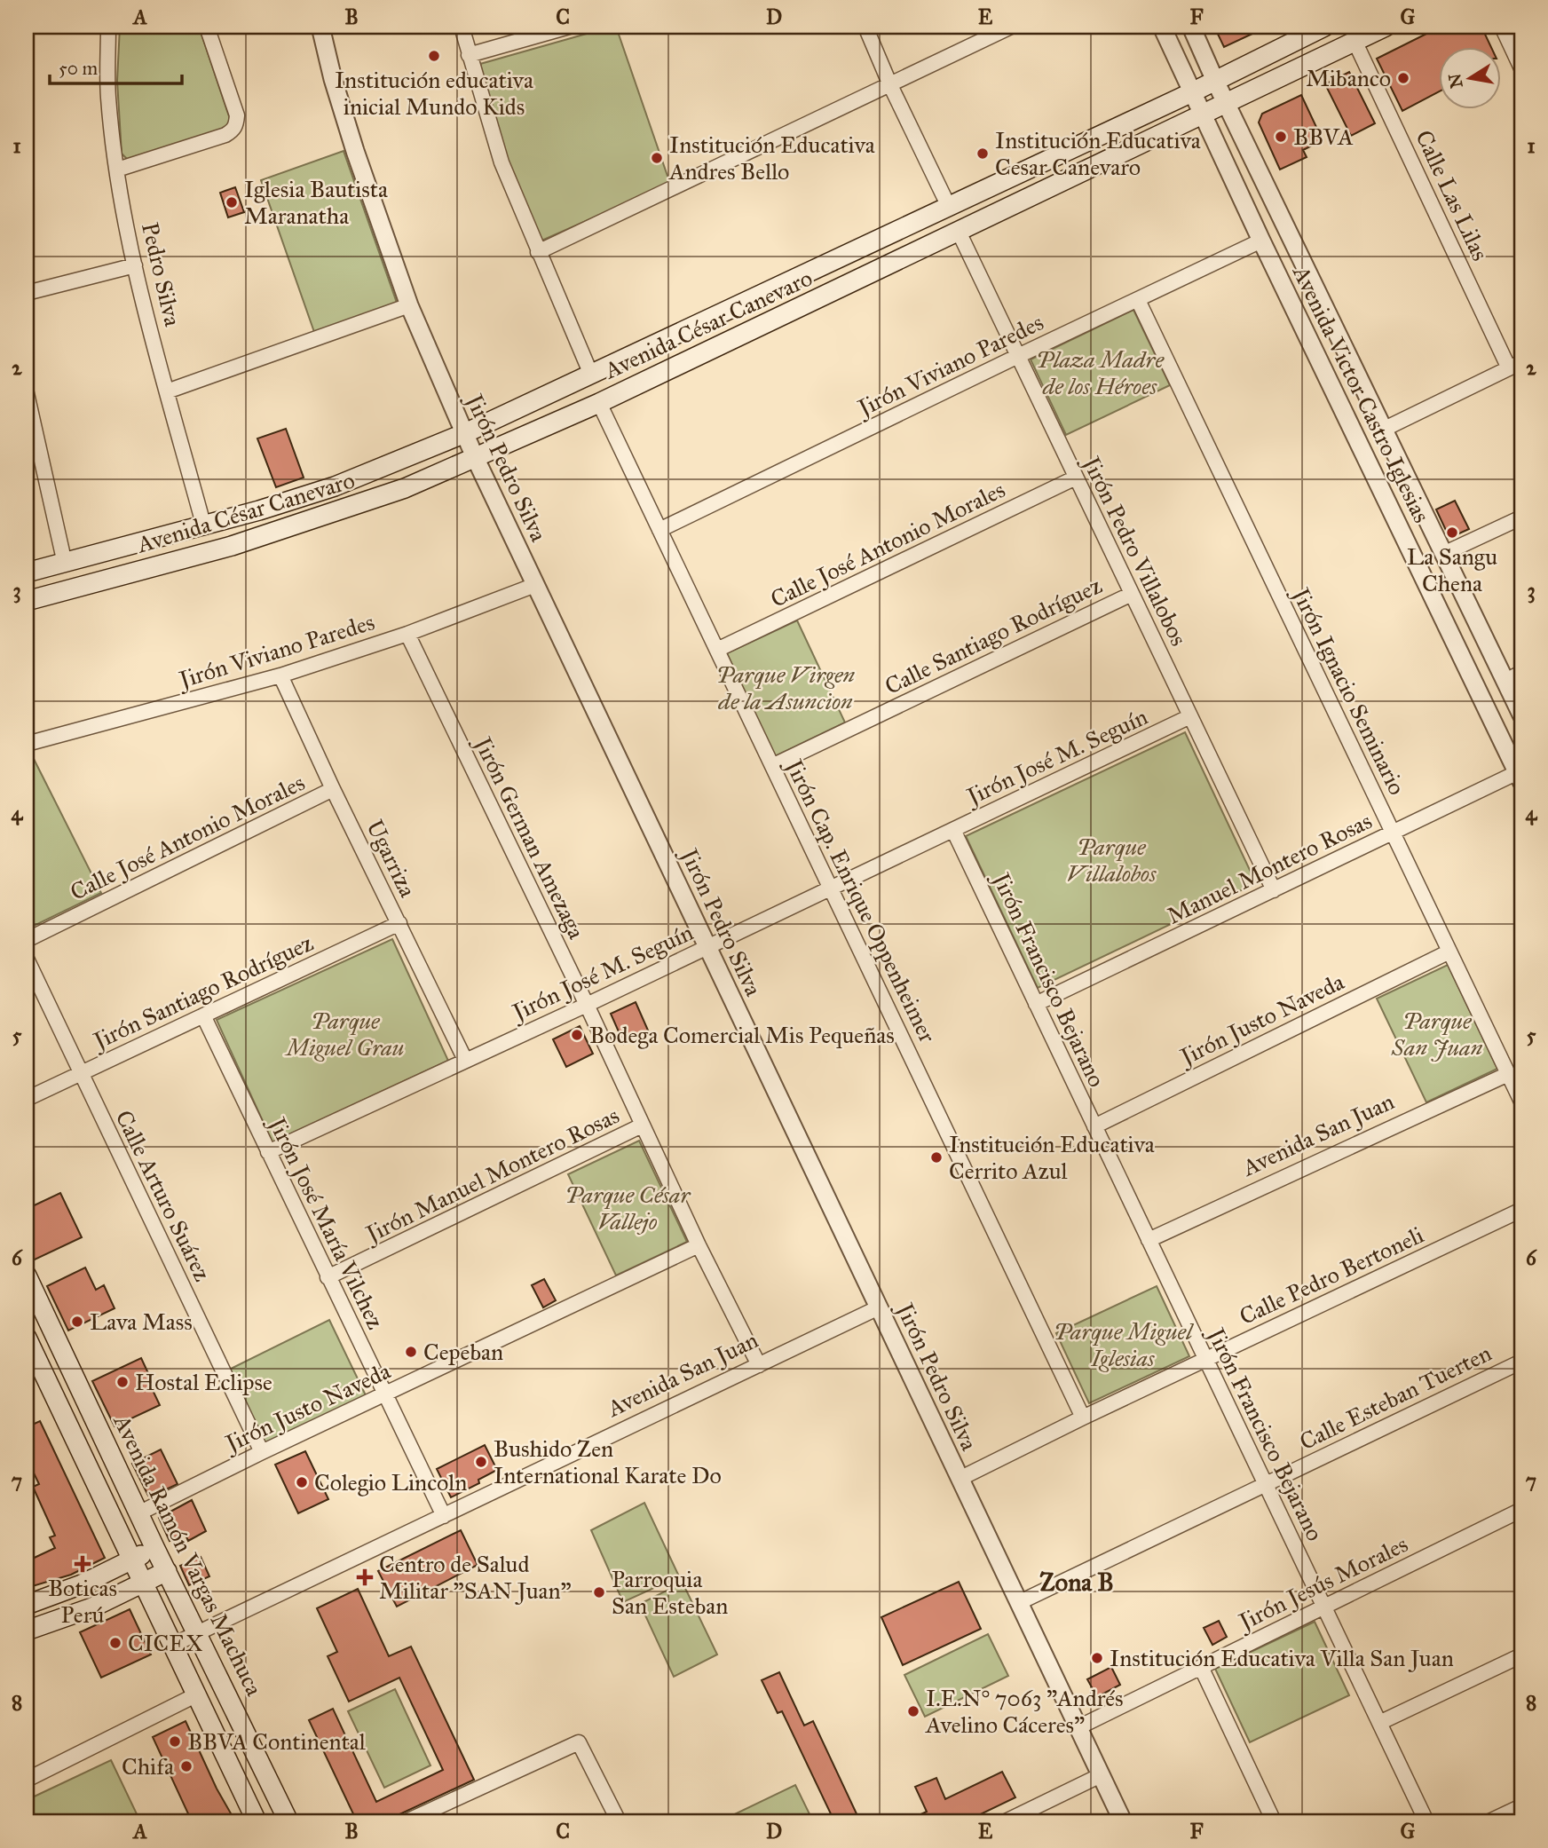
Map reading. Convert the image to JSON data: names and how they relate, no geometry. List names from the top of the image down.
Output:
{
  "streets": {
    "main road": ["Avenida César Canevaro", "Avenida Ramón Vargas Machuca"],
    "street": [
      "Calle Las Lilas",
      "Pedro Silva",
      "Jirón Viviano Paredes",
      "Avenida Victor Castro Iglesias",
      "Jirón Pedro Silva",
      "Calle José Antonio Morales",
      "Jirón Pedro Villalobos",
      "Calle Santiago Rodríguez",
      "Jirón Ignacio Seminario",
      "Jirón José M. Seguín",
      "Jirón German Amezaga",
      "Ugarriza",
      "Manuel Montero Rosas",
      "Jirón Cap. Enrique Oppenheimer",
      "Jirón Francisco Bejarano",
      "Jirón Santiago Rodríguez",
      "Jirón Justo Naveda",
      "Avenida San Juan",
      "Jirón Manuel Montero Rosas",
      "Calle Arturo Suárez",
      "Jirón José María Vilchez",
      "Calle Pedro Bertoneli",
      "Calle Esteban Tuerten",
      "Jirón Jesús Morales"
    ]
  },
  "crossings": [
    ["Calle Las Lilas", "Avenida César Canevaro"],
    ["Pedro Silva", "Avenida César Canevaro"],
    ["Avenida César Canevaro", "Avenida Victor Castro Iglesias"],
    ["Avenida César Canevaro", "Jirón Pedro Silva"],
    ["Avenida César Canevaro", "Jirón Pedro Villalobos"],
    ["Avenida César Canevaro", "Jirón Cap. Enrique Oppenheimer"],
    ["Jirón Viviano Paredes", "Avenida Victor Castro Iglesias"],
    ["Jirón Viviano Paredes", "Jirón Pedro Silva"],
    ["Jirón Viviano Paredes", "Jirón Pedro Villalobos"],
    ["Jirón Viviano Paredes", "Jirón Ignacio Seminario"],
    ["Jirón Viviano Paredes", "Jirón German Amezaga"],
    ["Jirón Viviano Paredes", "Ugarriza"],
    ["Jirón Viviano Paredes", "Jirón Cap. Enrique Oppenheimer"],
    ["Avenida Victor Castro Iglesias", "Manuel Montero Rosas"],
    ["Jirón Pedro Silva", "Jirón José M. Seguín"],
    ["Jirón Pedro Silva", "Avenida San Juan"],
    ["Jirón Pedro Silva", "Calle Pedro Bertoneli"],
    ["Jirón Pedro Silva", "Calle Esteban Tuerten"],
    ["Jirón Pedro Silva", "Jirón Jesús Morales"],
    ["Calle José Antonio Morales", "Jirón Pedro Villalobos"],
    ["Calle José Antonio Morales", "Ugarriza"],
    ["Calle José Antonio Morales", "Jirón Cap. Enrique Oppenheimer"],
    ["Jirón Pedro Villalobos", "Calle Santiago Rodríguez"],
    ["Jirón Pedro Villalobos", "Jirón José M. Seguín"],
    ["Jirón Pedro Villalobos", "Manuel Montero Rosas"],
    ["Calle Santiago Rodríguez", "Jirón Cap. Enrique Oppenheimer"],
    ["Jirón Ignacio Seminario", "Manuel Montero Rosas"],
    ["Jirón Ignacio Seminario", "Jirón Justo Naveda"],
    ["Jirón Ignacio Seminario", "Avenida San Juan"],
    ["Jirón José M. Seguín", "Jirón German Amezaga"],
    ["Jirón José M. Seguín", "Ugarriza"],
    ["Jirón José M. Seguín", "Jirón Cap. Enrique Oppenheimer"],
    ["Jirón José M. Seguín", "Jirón Francisco Bejarano"],
    ["Jirón José M. Seguín", "Jirón José María Vilchez"],
    ["Jirón German Amezaga", "Jirón Justo Naveda"],
    ["Jirón German Amezaga", "Avenida San Juan"],
    ["Jirón German Amezaga", "Jirón Manuel Montero Rosas"],
    ["Ugarriza", "Jirón Santiago Rodríguez"],
    ["Manuel Montero Rosas", "Jirón Francisco Bejarano"],
    ["Jirón Cap. Enrique Oppenheimer", "Calle Pedro Bertoneli"],
    ["Jirón Francisco Bejarano", "Jirón Justo Naveda"],
    ["Jirón Francisco Bejarano", "Avenida San Juan"],
    ["Jirón Francisco Bejarano", "Calle Pedro Bertoneli"],
    ["Jirón Francisco Bejarano", "Calle Esteban Tuerten"],
    ["Jirón Francisco Bejarano", "Jirón Jesús Morales"],
    ["Jirón Santiago Rodríguez", "Calle Arturo Suárez"],
    ["Jirón Santiago Rodríguez", "Jirón José María Vilchez"],
    ["Jirón Justo Naveda", "Calle Arturo Suárez"],
    ["Jirón Justo Naveda", "Jirón José María Vilchez"],
    ["Jirón Justo Naveda", "Avenida Ramón Vargas Machuca"],
    ["Avenida San Juan", "Jirón José María Vilchez"],
    ["Avenida San Juan", "Avenida Ramón Vargas Machuca"],
    ["Jirón Manuel Montero Rosas", "Jirón José María Vilchez"]
  ],
  "districts": ["Zona B"],
  "parks": [
    "Plaza Madre de los Héroes",
    "Parque Virgen de la Asuncion",
    "Parque Villalobos",
    "Parque Miguel Grau",
    "Parque San Juan",
    "Parque César Vallejo",
    "Parque Miguel Iglesias"
  ],
  "places": {
    "other": [
      "Institución educativa inicial Mundo Kids",
      "Mibanco",
      "BBVA",
      "Institución Educativa Cesar Canevaro",
      "Institución Educativa Andres Bello",
      "Iglesia Bautista Maranatha",
      "La Sangu Chena",
      "Bodega Comercial Mis Pequeñas",
      "Institución Educativa Cerrito Azul",
      "Lava Mass",
      "Cepeban",
      "Hostal Eclipse",
      "Bushido Zen International Karate Do",
      "Colegio Lincoln",
      "Parroquia San Esteban",
      "CICEX",
      "Institución Educativa Villa San Juan",
      "I.E.N° 7063 \"Andrés Avelino Cáceres\"",
      "BBVA Continental",
      "Chifa"
    ],
    "health": ["Boticas Perú", "Centro de Salud Militar \"SAN Juan\""]
  },
  "scale_bar": "50 m",
  "north": "left",
  "grid": {
    "columns": [
      "A",
      "B",
      "C",
      "D",
      "E",
      "F",
      "G"
    ],
    "rows": [
      "1",
      "2",
      "3",
      "4",
      "5",
      "6",
      "7",
      "8"
    ]
  }
}
